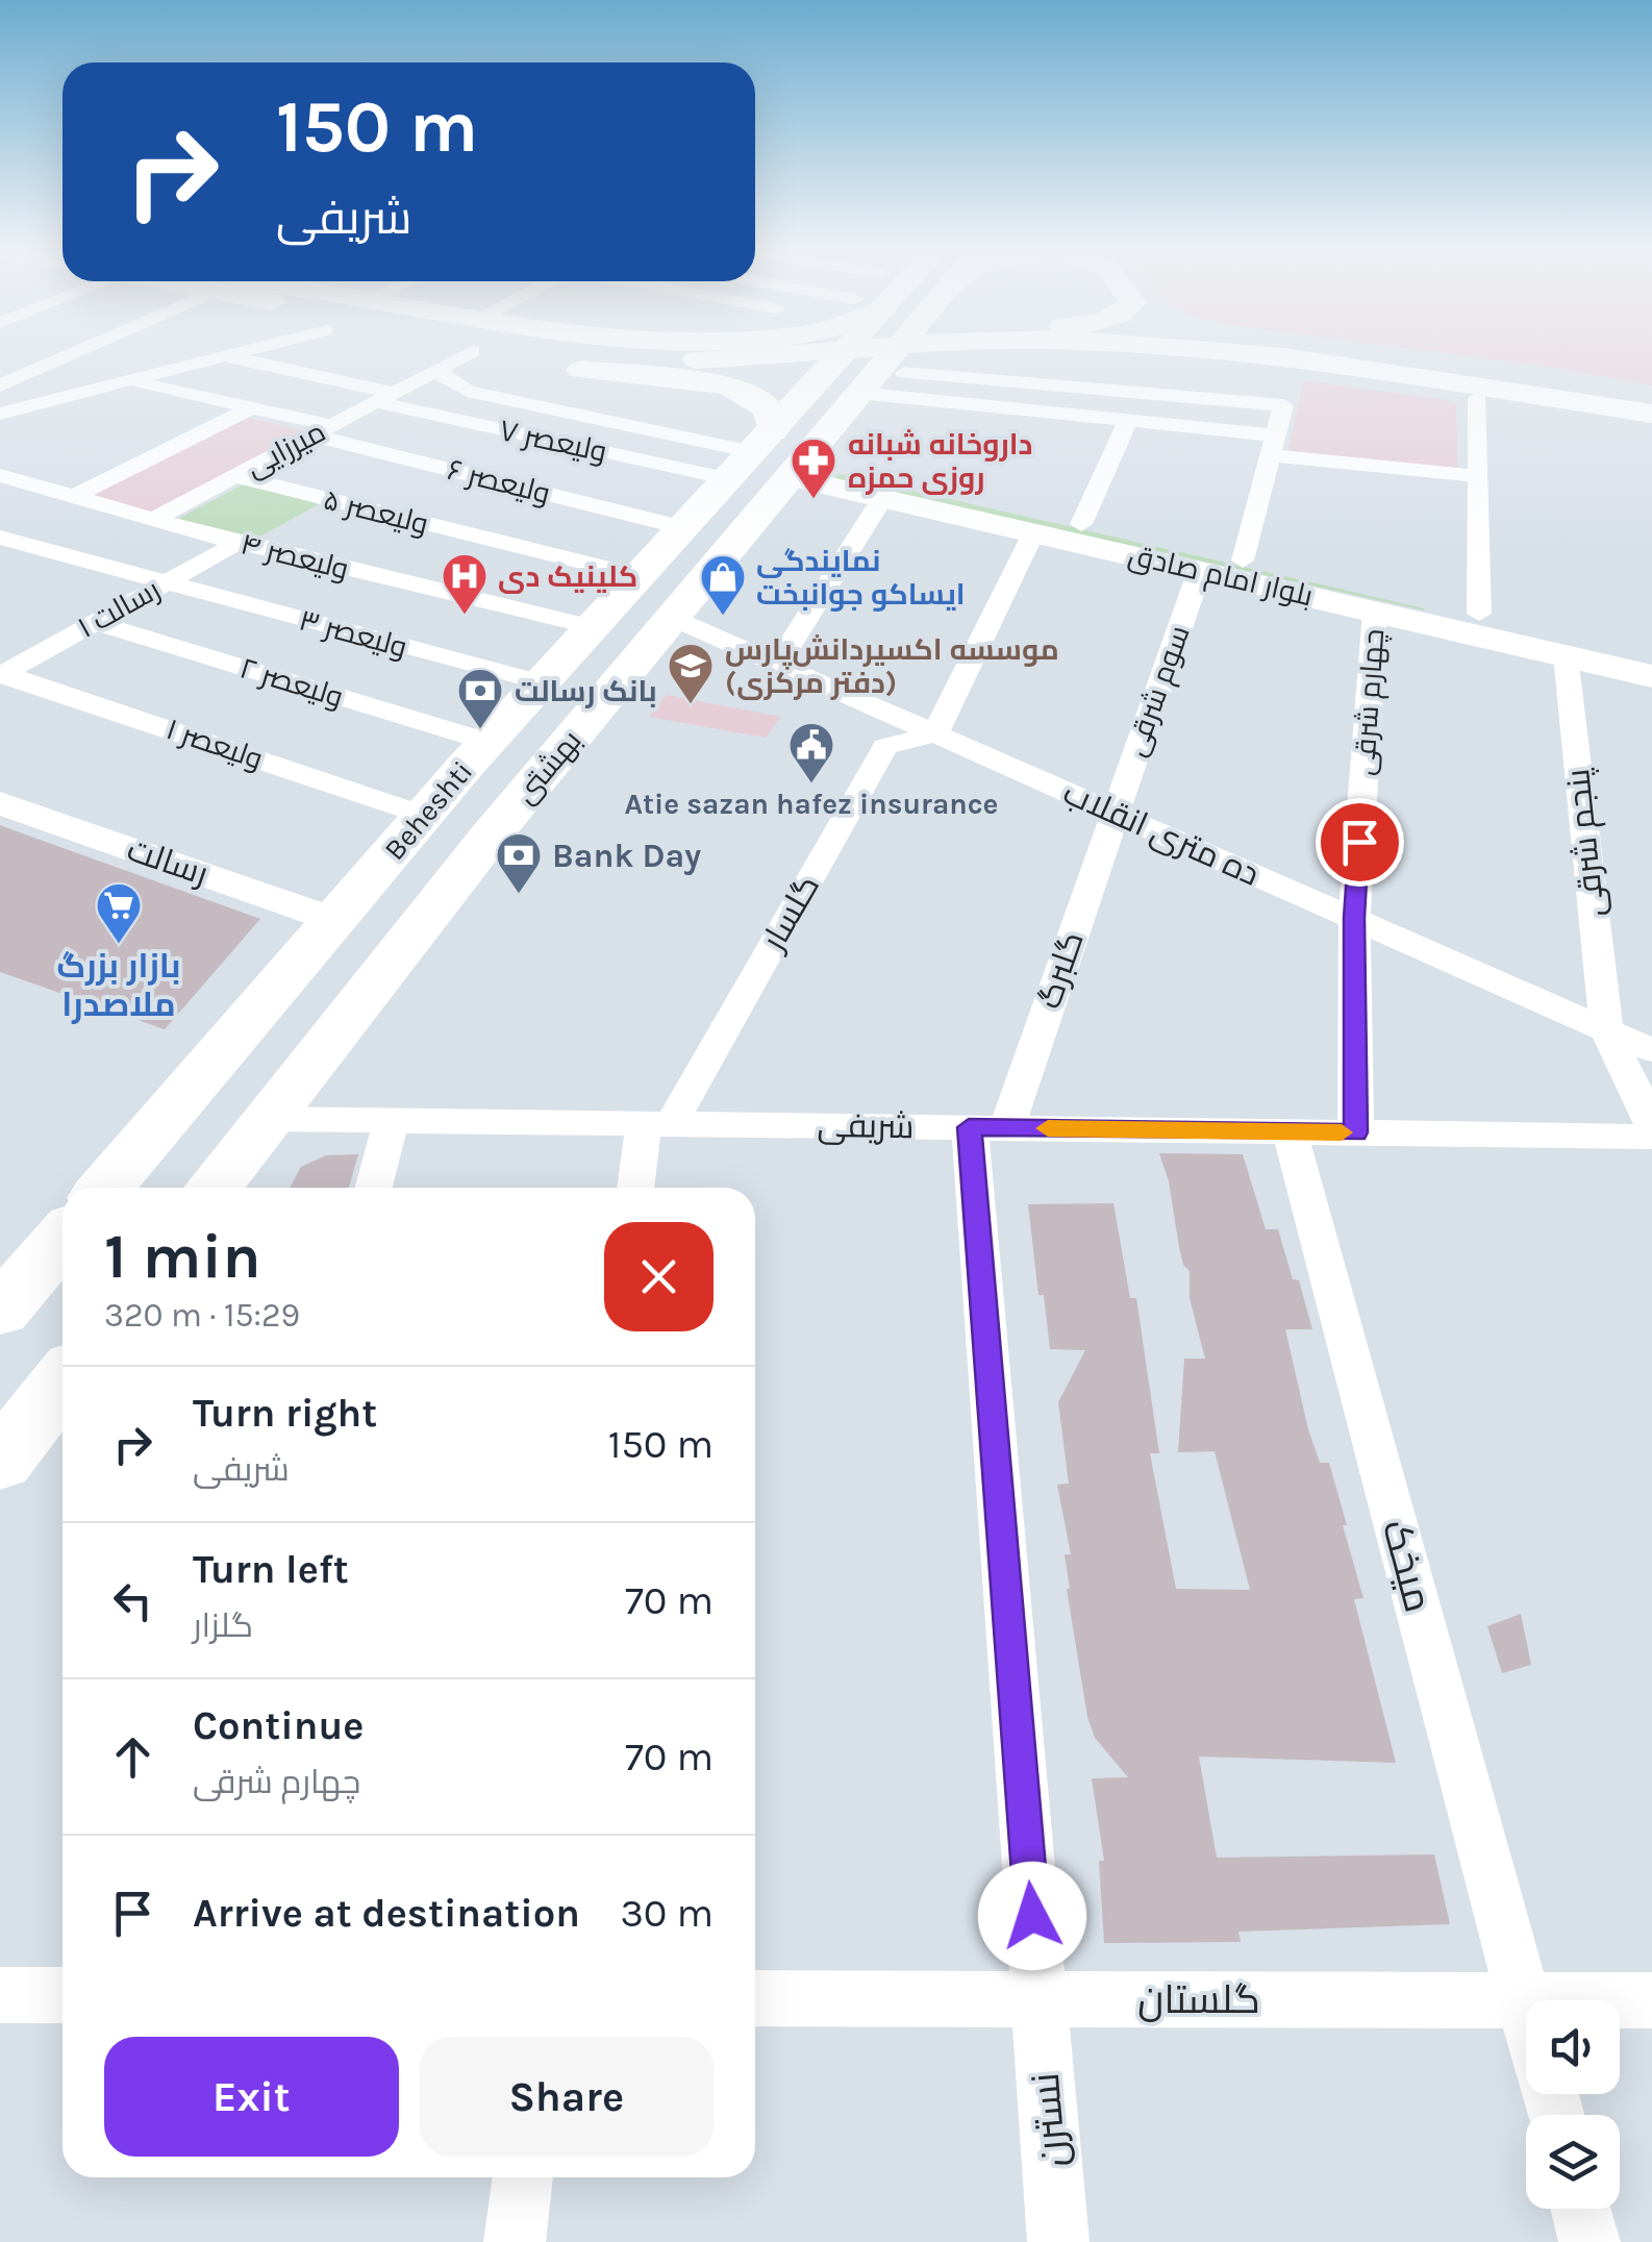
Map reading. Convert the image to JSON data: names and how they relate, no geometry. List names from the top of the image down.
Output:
{
  "streets": {
    "main road": ["بلوار امام صادق", "بهشتى", "Beheshti"],
    "street": [
      "ولیعصر ۷",
      "میرزایی",
      "ولیعصر ۶",
      "ولیعصر ۵",
      "ولیعصر ۴",
      "رسالت ۱",
      "ولیعصر ۳",
      "ولیعصر ۲",
      "سوم شرقی",
      "چهارم شرقی",
      "ولیعصر ۱",
      "ده متری انقلاب",
      "پنجم شرقی",
      "رسالت",
      "گلسار",
      "گلبرگ",
      "شریفی",
      "میخک",
      "گلستان",
      "نسترن"
    ]
  },
  "crossings": [
    ["ولیعصر ۷", "میرزایی"],
    ["ولیعصر ۷", "Beheshti"],
    ["میرزایی", "ولیعصر ۶"],
    ["میرزایی", "ولیعصر ۵"],
    ["میرزایی", "ولیعصر ۴"],
    ["ولیعصر ۶", "Beheshti"],
    ["ولیعصر ۵", "Beheshti"],
    ["ولیعصر ۴", "رسالت ۱"],
    ["ولیعصر ۴", "Beheshti"],
    ["بلوار امام صادق", "سوم شرقی"],
    ["بلوار امام صادق", "چهارم شرقی"],
    ["بلوار امام صادق", "بهشتى"],
    ["بلوار امام صادق", "پنجم شرقی"],
    ["رسالت ۱", "ولیعصر ۳"],
    ["رسالت ۱", "ولیعصر ۲"],
    ["رسالت ۱", "ولیعصر ۱"],
    ["ولیعصر ۳", "Beheshti"],
    ["ولیعصر ۲", "Beheshti"],
    ["سوم شرقی", "ده متری انقلاب"],
    ["سوم شرقی", "گلبرگ"],
    ["چهارم شرقی", "ده متری انقلاب"],
    ["چهارم شرقی", "شریفی"],
    ["ولیعصر ۱", "Beheshti"],
    ["بهشتى", "ده متری انقلاب"],
    ["بهشتى", "شریفی"],
    ["Beheshti", "رسالت"],
    ["ده متری انقلاب", "پنجم شرقی"],
    ["ده متری انقلاب", "گلسار"],
    ["ده متری انقلاب", "گلبرگ"],
    ["گلسار", "شریفی"],
    ["گلبرگ", "شریفی"],
    ["گلبرگ", "نسترن"],
    ["شریفی", "میخک"],
    ["شریفی", "نسترن"],
    ["میخک", "گلستان"],
    ["گلستان", "نسترن"]
  ],
  "places": {
    "pharmacy": ["داروخانه شبانه روزی حمزه"],
    "hospital": ["کلینیک دی"],
    "shop": ["نمایندگی ایساکو جوانبخت"],
    "school or university": ["موسسه اکسیردانش‌پارس (دفتر مرکزی)"],
    "bank": ["بانک رسالت", "Bank Day"],
    "public building": ["Atie sazan hafez insurance"],
    "supermarket": ["بازار بزرگ ملاصدرا"]
  },
  "page": {
    "turn": ["150 m", "شریفی"],
    "heading": ["1 min", "320 m · 15:29"],
    "list": [
      {
        "name": "Turn right",
        "note": "شریفی",
        "value": "150 m"
      },
      {
        "name": "Turn left",
        "note": "گلزار",
        "value": "70 m"
      },
      {
        "name": "Continue",
        "note": "چهارم شرقی",
        "value": "70 m"
      },
      {
        "name": "Arrive at destination",
        "value": "30 m"
      }
    ],
    "buttons": ["Exit", "Share"]
  }
}
